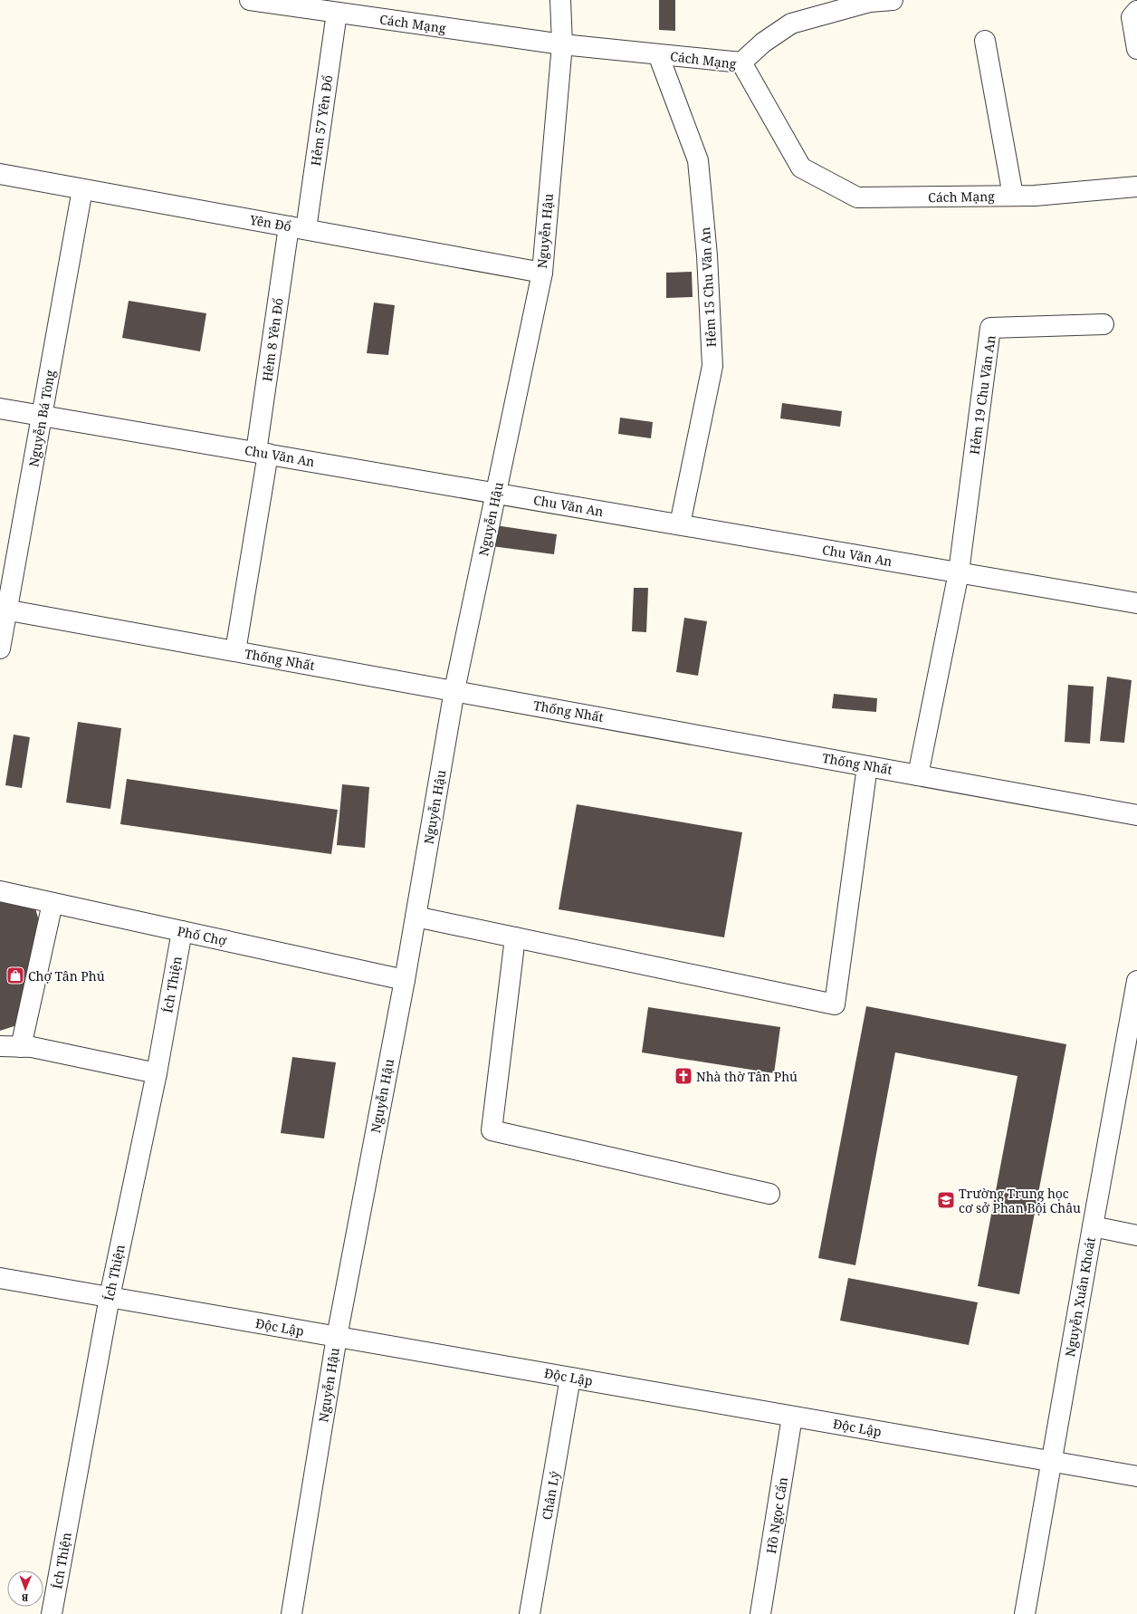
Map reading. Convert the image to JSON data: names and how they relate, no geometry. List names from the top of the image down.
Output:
{
  "streets": {
    "street": [
      "Cách Mạng",
      "Hẻm 57 Yên Đổ",
      "Yên Đổ",
      "Nguyễn Hậu",
      "Hẻm 15 Chu Văn An",
      "Hẻm 8 Yên Đổ",
      "Hẻm 19 Chu Văn An",
      "Nguyễn Bá Tòng",
      "Chu Văn An",
      "Thống Nhất",
      "Phố Chợ",
      "Ích Thiện",
      "Nguyễn Xuân Khoát",
      "Độc Lập",
      "Chân Lý",
      "Hồ Ngọc Cẩn"
    ]
  },
  "crossings": [
    ["Cách Mạng", "Hẻm 57 Yên Đổ"],
    ["Cách Mạng", "Nguyễn Hậu"],
    ["Cách Mạng", "Hẻm 15 Chu Văn An"],
    ["Hẻm 57 Yên Đổ", "Yên Đổ"],
    ["Hẻm 57 Yên Đổ", "Hẻm 8 Yên Đổ"],
    ["Yên Đổ", "Nguyễn Hậu"],
    ["Yên Đổ", "Hẻm 8 Yên Đổ"],
    ["Yên Đổ", "Nguyễn Bá Tòng"],
    ["Nguyễn Hậu", "Chu Văn An"],
    ["Nguyễn Hậu", "Thống Nhất"],
    ["Nguyễn Hậu", "Phố Chợ"],
    ["Nguyễn Hậu", "Độc Lập"],
    ["Hẻm 15 Chu Văn An", "Chu Văn An"],
    ["Hẻm 8 Yên Đổ", "Chu Văn An"],
    ["Hẻm 8 Yên Đổ", "Thống Nhất"],
    ["Hẻm 19 Chu Văn An", "Chu Văn An"],
    ["Nguyễn Bá Tòng", "Chu Văn An"],
    ["Nguyễn Bá Tòng", "Thống Nhất"],
    ["Phố Chợ", "Ích Thiện"],
    ["Ích Thiện", "Độc Lập"],
    ["Nguyễn Xuân Khoát", "Độc Lập"],
    ["Độc Lập", "Chân Lý"],
    ["Độc Lập", "Hồ Ngọc Cẩn"]
  ],
  "places": {
    "shop": ["Chợ Tân Phú"],
    "church": ["Nhà thờ Tân Phú"],
    "school or university": ["Trường Trung học cơ sở Phan Bội Châu"]
  },
  "north": "bottom"
}
